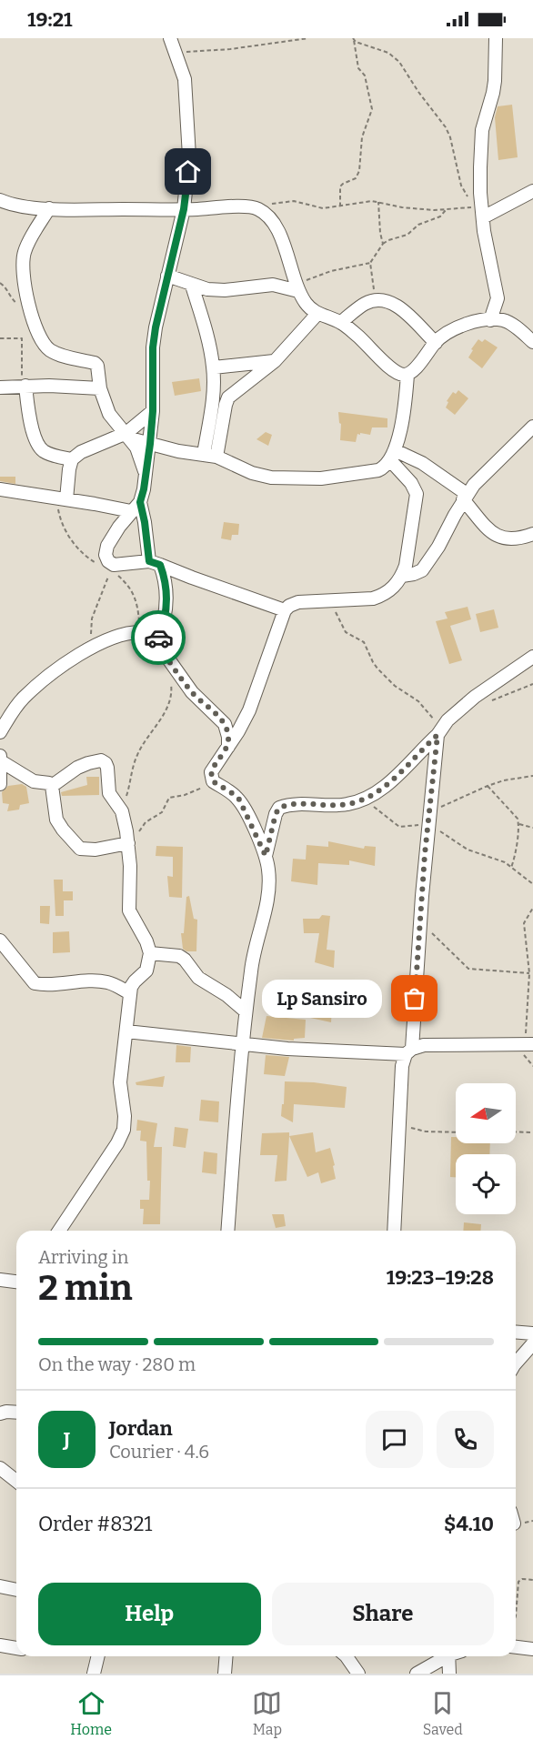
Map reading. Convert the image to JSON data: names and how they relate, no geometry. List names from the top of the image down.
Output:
{
  "places": ["Lp Sansiro"],
  "north": "left",
  "page": {
    "status": "19:21",
    "bubble": "Lp Sansiro",
    "heading": ["2 min", "Arriving in", "19:23–19:28"],
    "panel": [
      "Jordan",
      "Courier · 4.6",
      "Order #8321",
      "$4.10"
    ],
    "bar": "On the way · 280 m",
    "round": "J",
    "buttons": ["Help", "Share"],
    "tabs": ["Home", "Map", "Saved"]
  }
}
